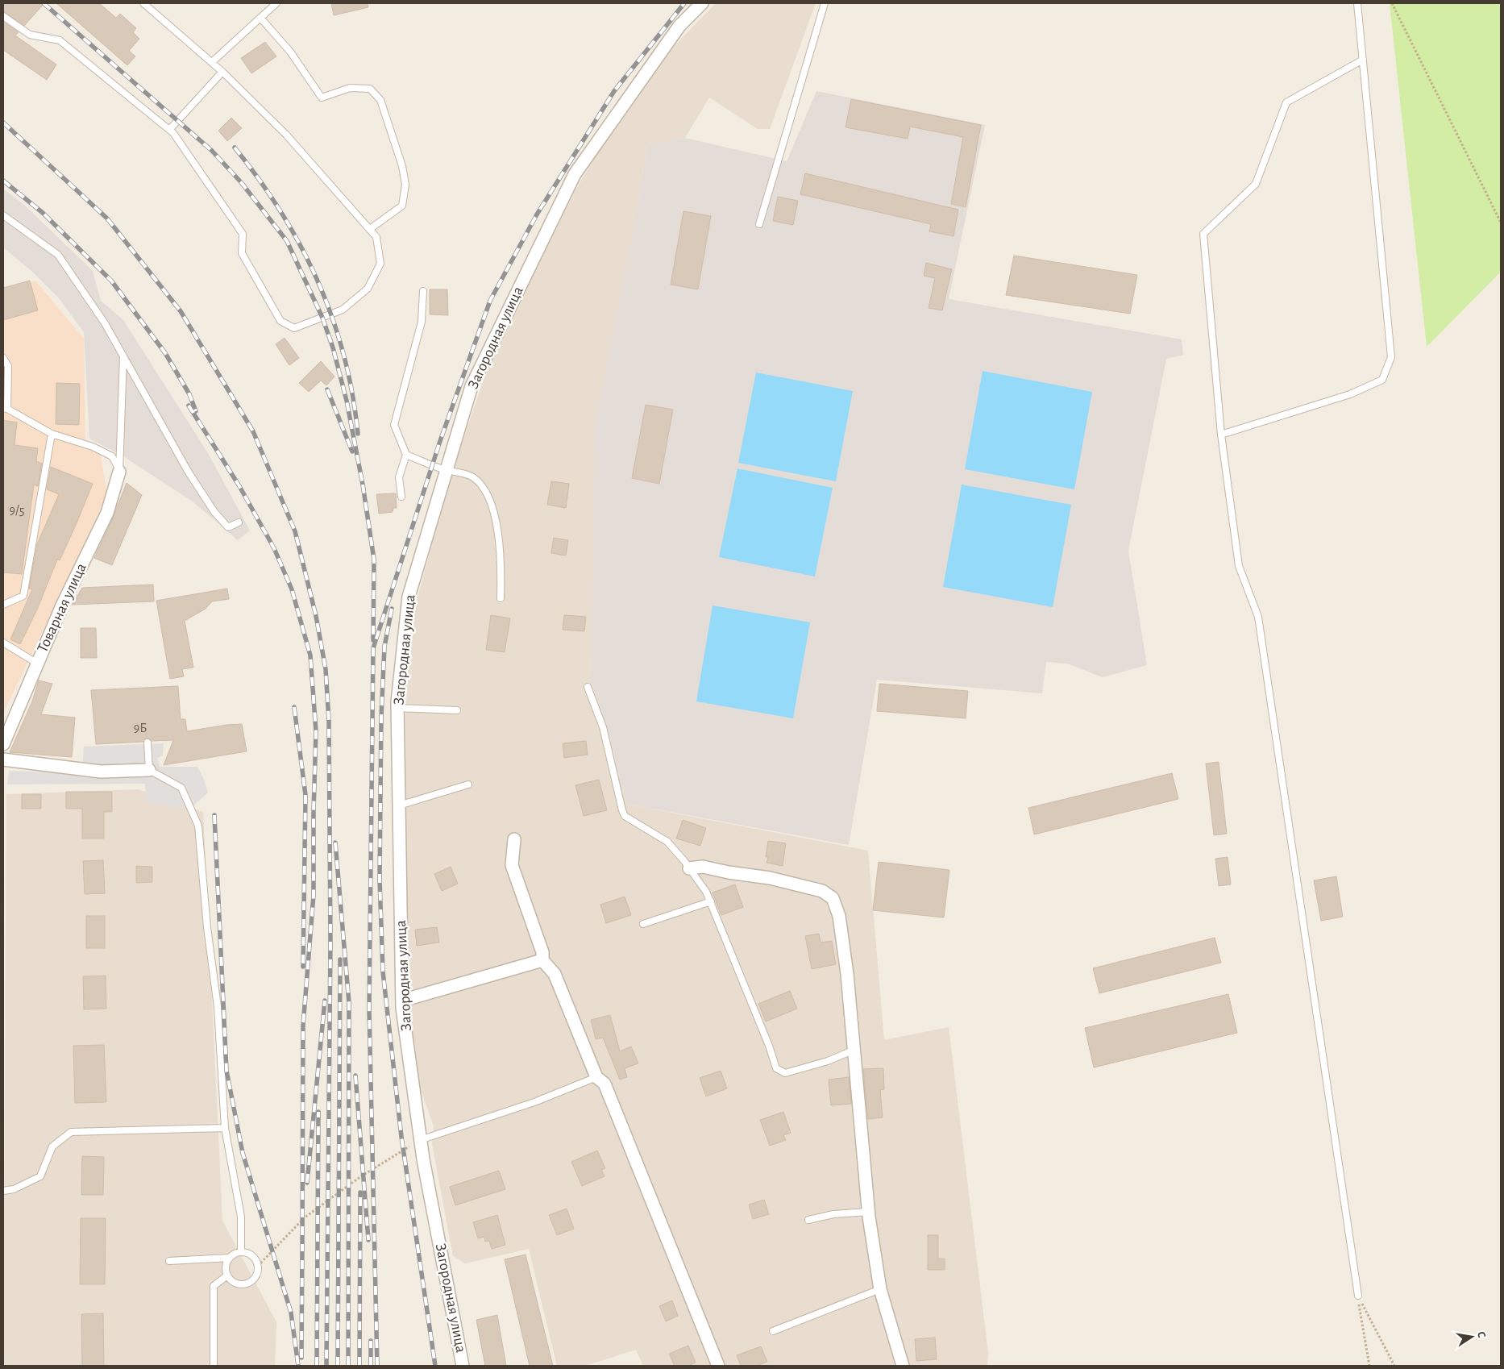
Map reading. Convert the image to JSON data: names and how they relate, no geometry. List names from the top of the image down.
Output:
{
  "streets": {
    "street": ["Загородная улица", "Товарная улица"]
  },
  "house_numbers": ["9/5", "9Б"],
  "north": "right"
}
